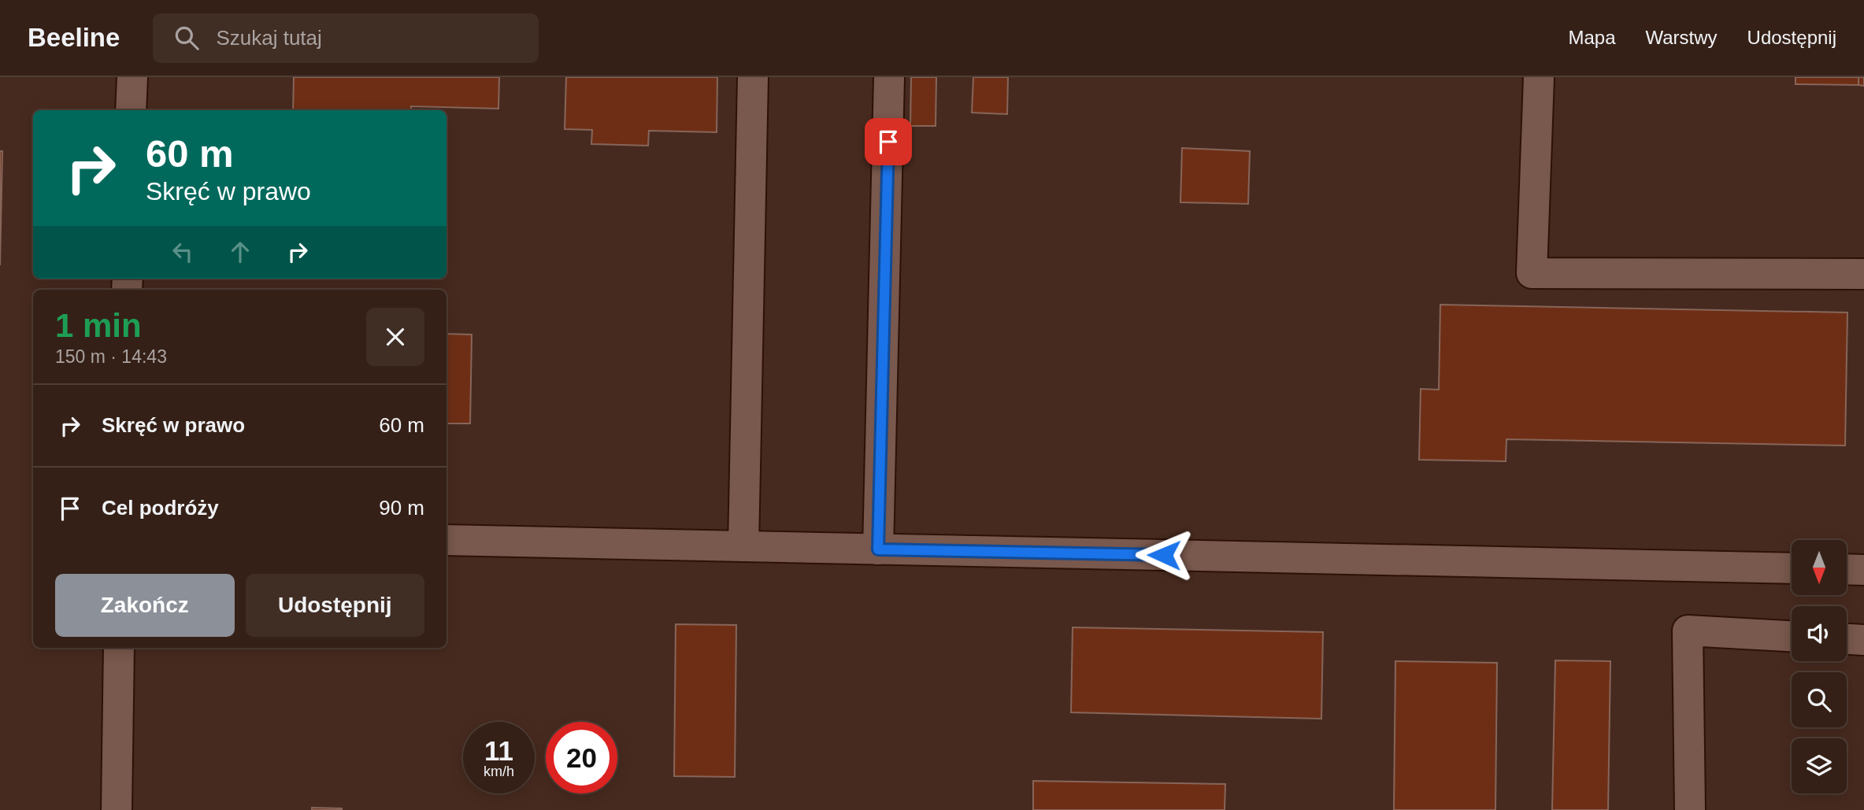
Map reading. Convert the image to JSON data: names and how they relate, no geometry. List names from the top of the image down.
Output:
{
  "north": "bottom",
  "page": {
    "header": "Beeline",
    "search": "Szukaj tutaj",
    "nav": ["Mapa", "Warstwy", "Udostępnij"],
    "turn": ["60 m", "Skręć w prawo"],
    "heading": ["1 min", "150 m · 14:43"],
    "list": [
      {
        "name": "Skręć w prawo",
        "value": "60 m"
      },
      {
        "name": "Cel podróży",
        "value": "90 m"
      }
    ],
    "buttons": ["Zakończ", "Udostępnij"],
    "speed": "11 km/h",
    "limit": "20"
  }
}
